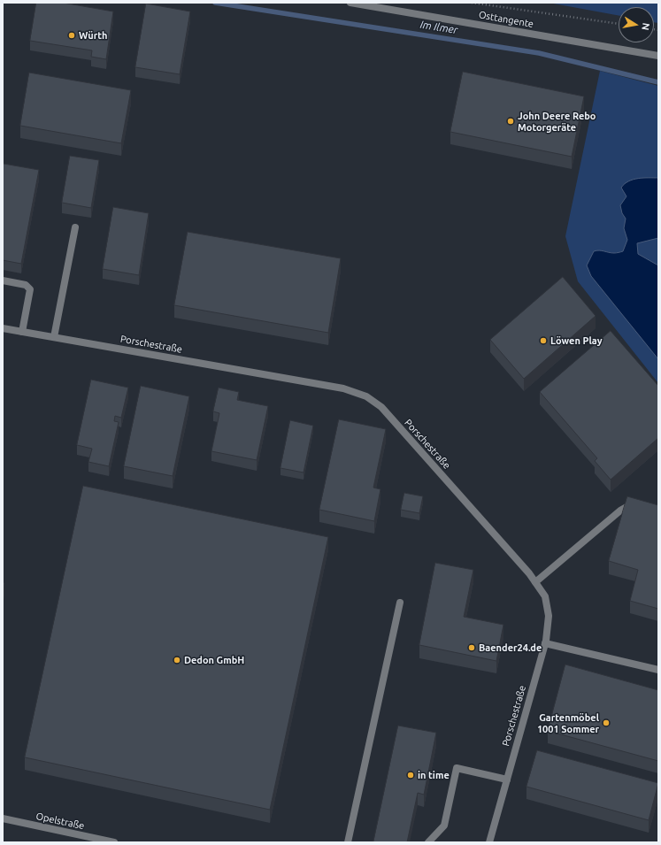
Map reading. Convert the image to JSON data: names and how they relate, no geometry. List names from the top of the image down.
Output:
{
  "streets": {
    "street": ["Osttangente", "Porschestraße", "Opelstraße"]
  },
  "water": ["Im Ilmer"],
  "places": [
    "Würth",
    "John Deere Rebo Motorgeräte",
    "Löwen Play",
    "Baender24.de",
    "Dedon GmbH",
    "Gartenmöbel 1001 Sommer",
    "in time"
  ],
  "north": "right"
}
